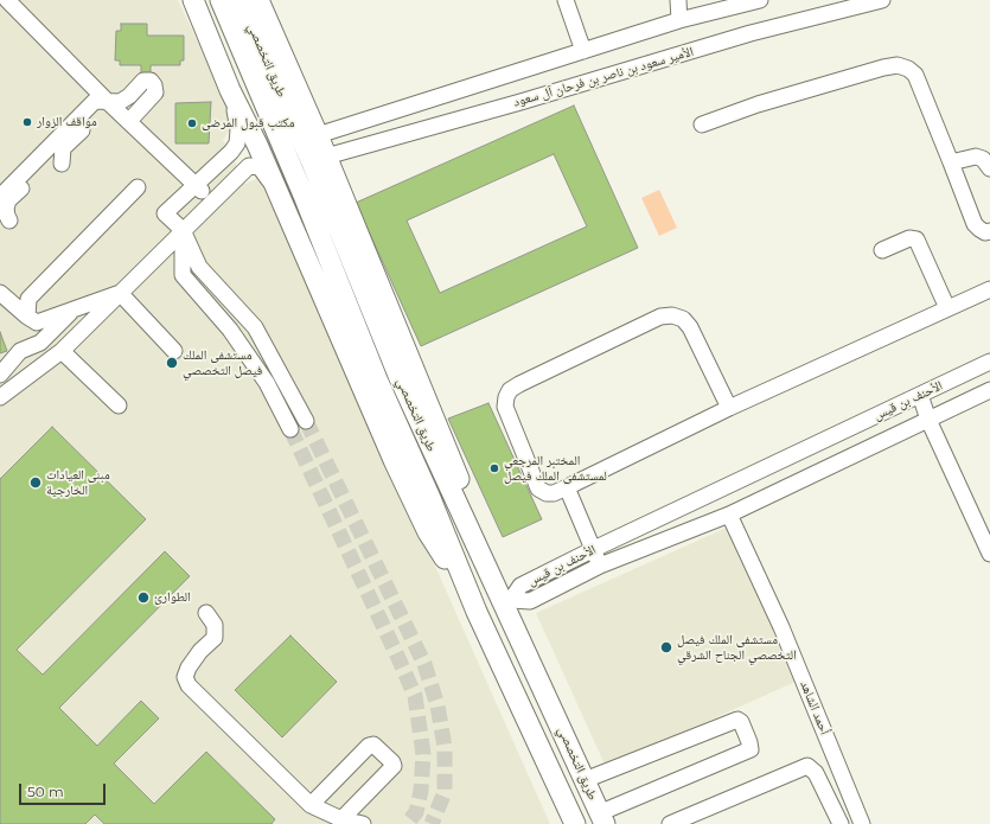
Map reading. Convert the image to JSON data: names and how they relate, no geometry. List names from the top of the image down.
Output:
{
  "streets": {
    "main road": ["طريق التخصصي"],
    "street": ["الأمير سعود بن ناصر بن فرحان آل سعود", "الأحنف بن قيس", "أحمد الشاهد"]
  },
  "crossings": [
    ["طريق التخصصي", "الأحنف بن قيس"],
    ["الأحنف بن قيس", "أحمد الشاهد"]
  ],
  "places": [
    "مواقف الزوار",
    "مكتب قبول المرضى",
    "مستشفى الملك فيصل التخصصي",
    "المختبر المرجعي لمستشفى الملك فيصل",
    "مبنى العيادات الخارجية",
    "الطوارئ",
    "مستشفى الملك فيصل التخصصي الجناح الشرقي"
  ],
  "scale_bar": "50 m"
}
